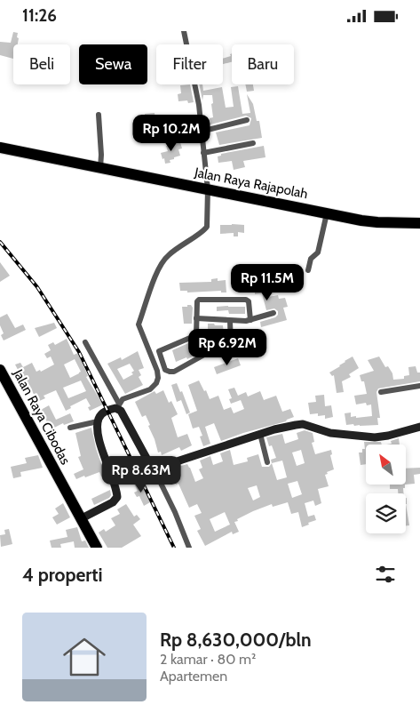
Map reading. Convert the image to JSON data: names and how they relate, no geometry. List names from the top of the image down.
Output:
{
  "streets": {
    "highway": ["Jalan Raya Rajapolah", "Jalan Raya Cibodas"]
  },
  "north": "top left",
  "page": {
    "status": "11:26",
    "chip": [
      "Beli",
      "Sewa",
      "Filter",
      "Baru"
    ],
    "price": [
      "Rp 10.2M",
      "Rp 11.5M",
      "Rp 6.92M",
      "Rp 8.63M"
    ],
    "heading": "4 properti",
    "list": [
      {
        "name": "Rp 8,630,000/bln",
        "note": "2 kamar · 80 m² · Apartemen"
      }
    ]
  }
}
